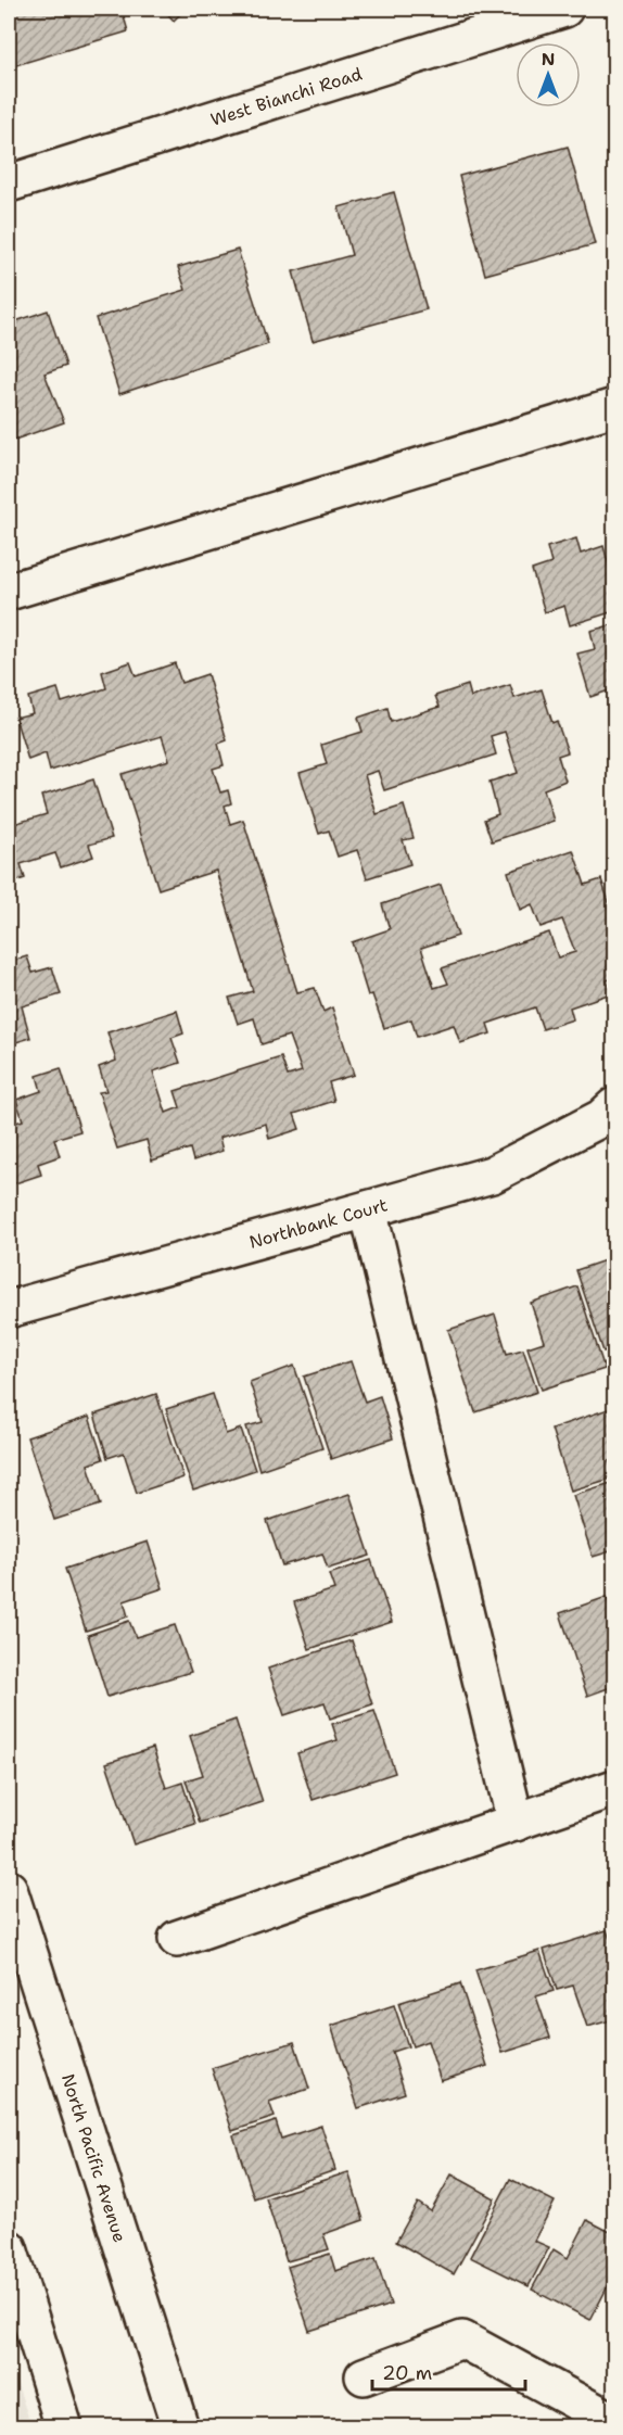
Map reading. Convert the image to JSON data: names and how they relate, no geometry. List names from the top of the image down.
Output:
{
  "streets": {
    "street": ["West Bianchi Road", "Northbank Court", "North Pacific Avenue"]
  },
  "scale_bar": "20 m",
  "north": "top"
}
